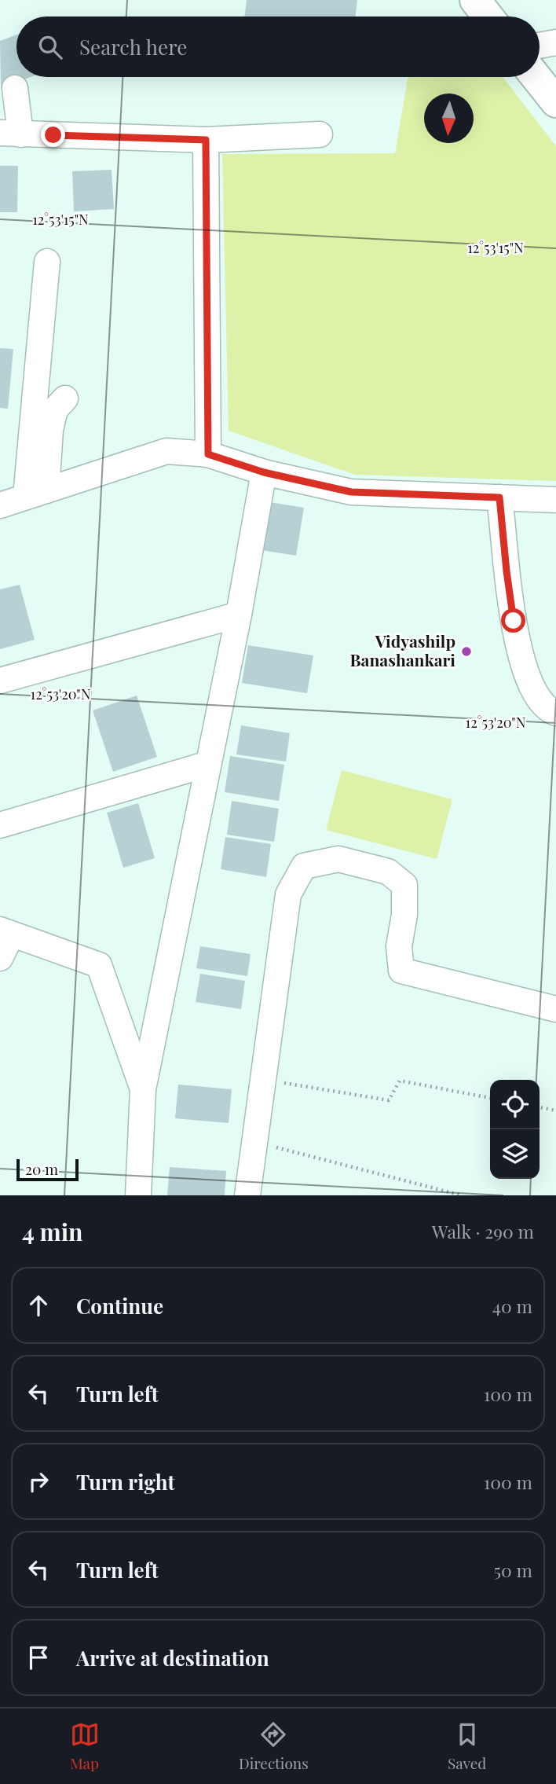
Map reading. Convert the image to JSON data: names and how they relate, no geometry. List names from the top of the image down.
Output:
{
  "places": ["Vidyashilp Banashankari"],
  "scale_bar": "20 m",
  "north": "bottom",
  "page": {
    "search": "Search here",
    "scale": "20 m",
    "heading": ["4 min", "Walk · 290 m"],
    "list": [
      ["Continue", "40 m"],
      ["Turn left", "100 m"],
      ["Turn right", "100 m"],
      ["Turn left", "50 m"],
      "Arrive at destination"
    ],
    "nav": ["Map", "Directions", "Saved"]
  },
  "coordinates": ["12°53'15\"N", "12°53'20\"N"]
}
